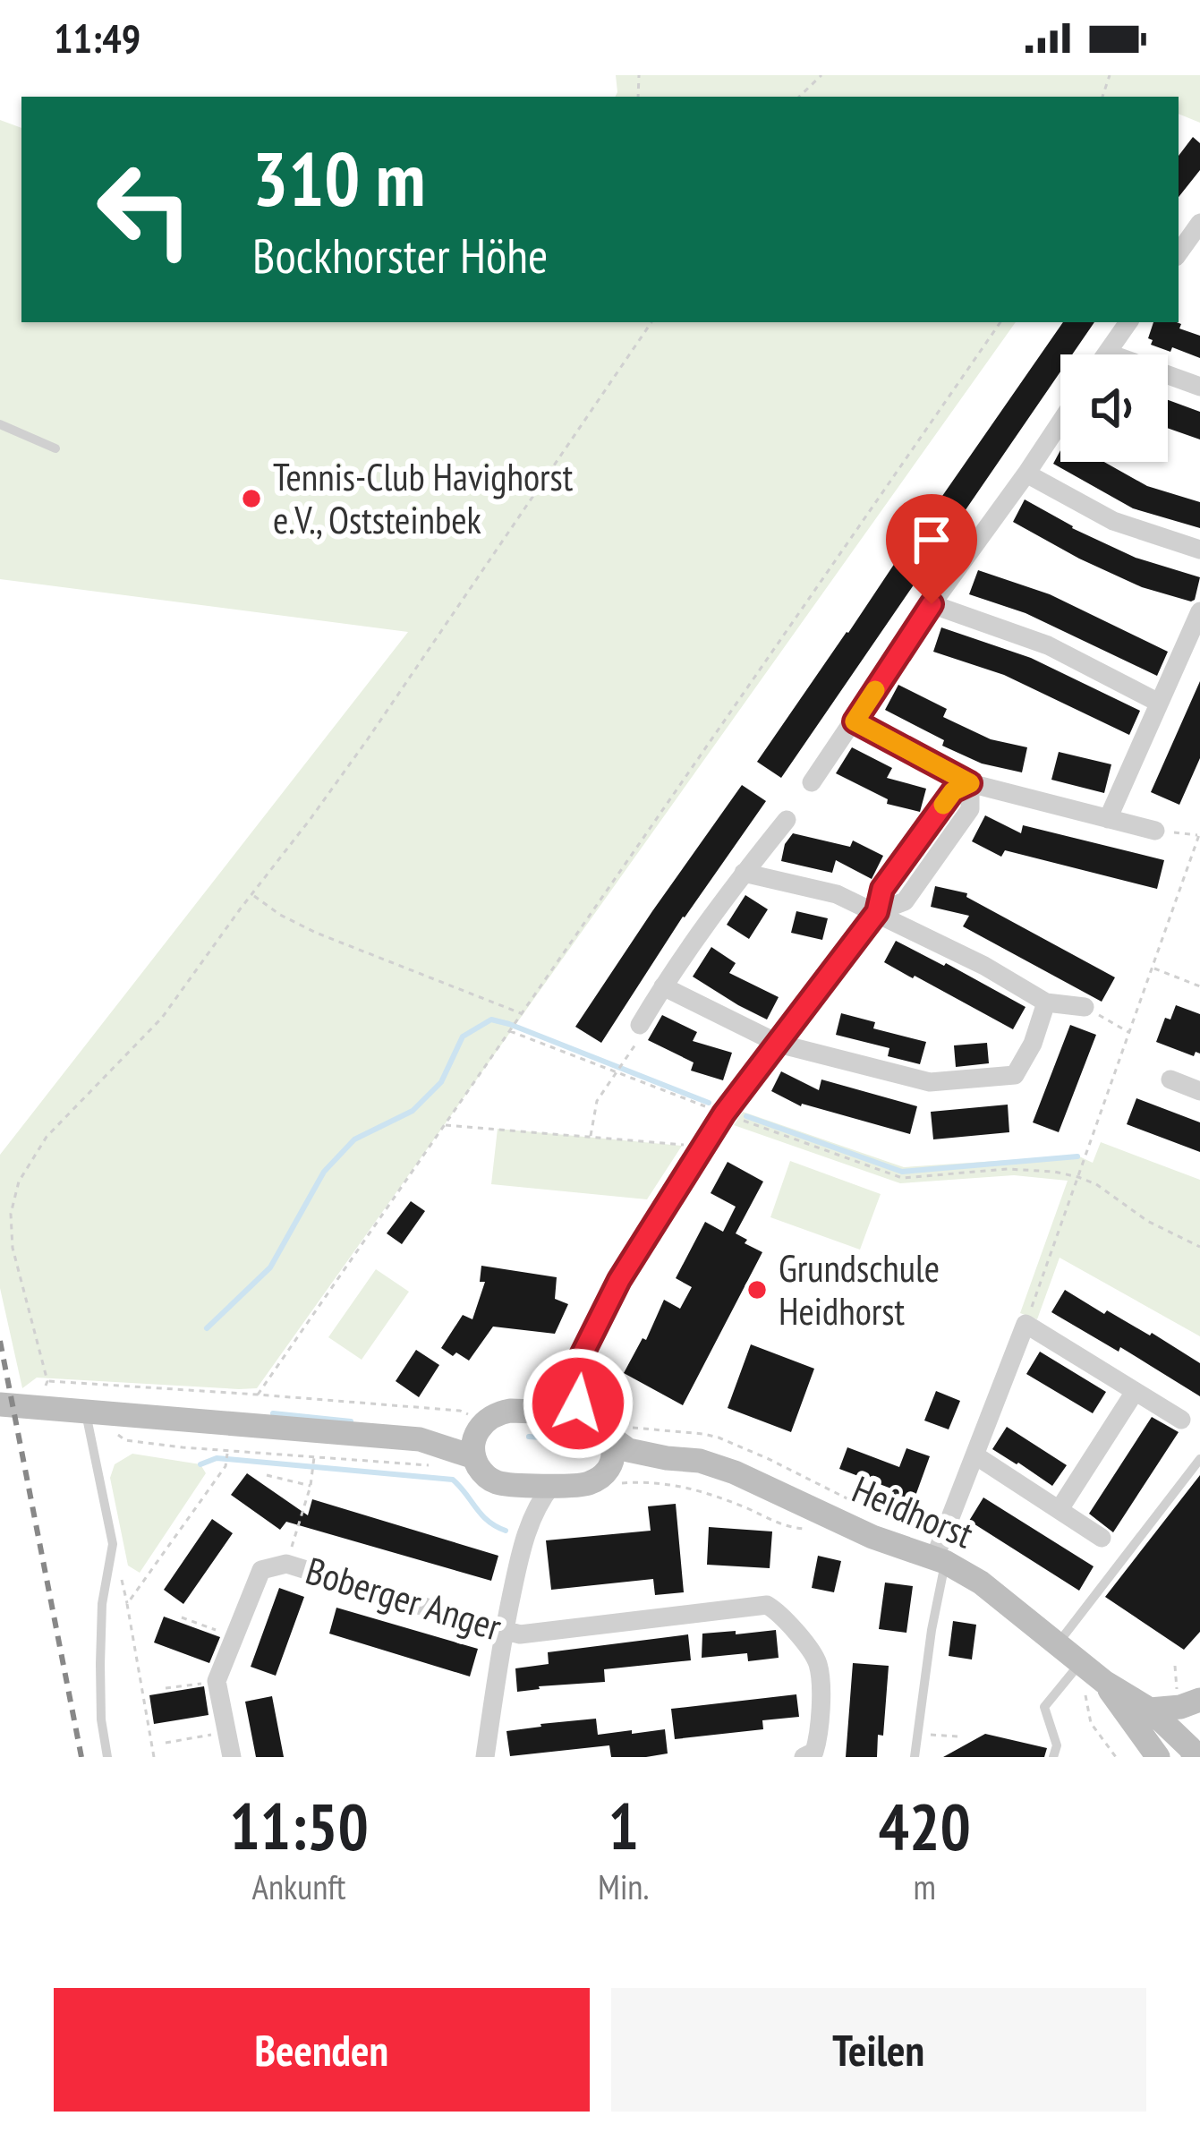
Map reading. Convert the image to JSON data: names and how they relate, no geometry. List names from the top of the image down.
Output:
{
  "streets": {
    "street": ["Heidhorst", "Boberger Anger"]
  },
  "places": ["Tennis-Club Havighorst e.V., Oststeinbek", "Grundschule Heidhorst"],
  "page": {
    "status": "11:49",
    "turn": ["310 m", "Bockhorster Höhe"],
    "eta": [
      "11:50",
      "Ankunft",
      "1",
      "Min.",
      "420",
      "m"
    ],
    "buttons": ["Beenden", "Teilen"]
  }
}
